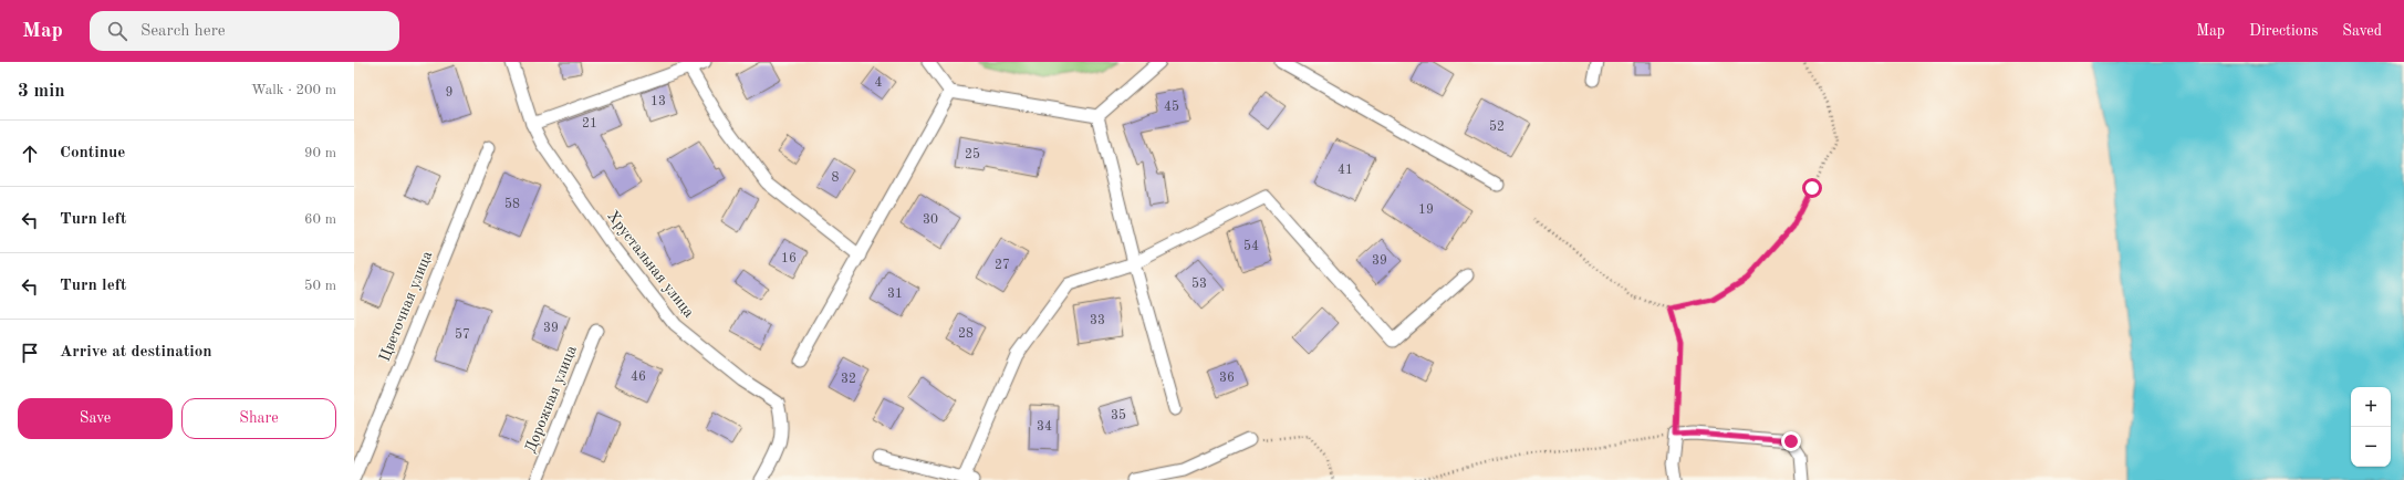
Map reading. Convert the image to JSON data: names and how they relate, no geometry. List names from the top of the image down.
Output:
{
  "streets": {
    "street": ["Хрустальная улица", "Цветочная улица", "Дорожная улица"]
  },
  "house_numbers": [
    "4",
    "9",
    "13",
    "45",
    "21",
    "52",
    "25",
    "41",
    "8",
    "58",
    "19",
    "30",
    "54",
    "16",
    "39",
    "27",
    "53",
    "31",
    "33",
    "39",
    "28",
    "57",
    "46",
    "36",
    "32",
    "35",
    "34"
  ],
  "page": {
    "header": "Map",
    "search": "Search here",
    "nav": ["Map", "Directions", "Saved"],
    "heading": ["3 min", "Walk · 200 m"],
    "list": [
      ["Continue", "90 m"],
      ["Turn left", "60 m"],
      ["Turn left", "50 m"],
      "Arrive at destination"
    ],
    "buttons": ["Save", "Share"],
    "map_buttons": ["+", "−"]
  }
}
